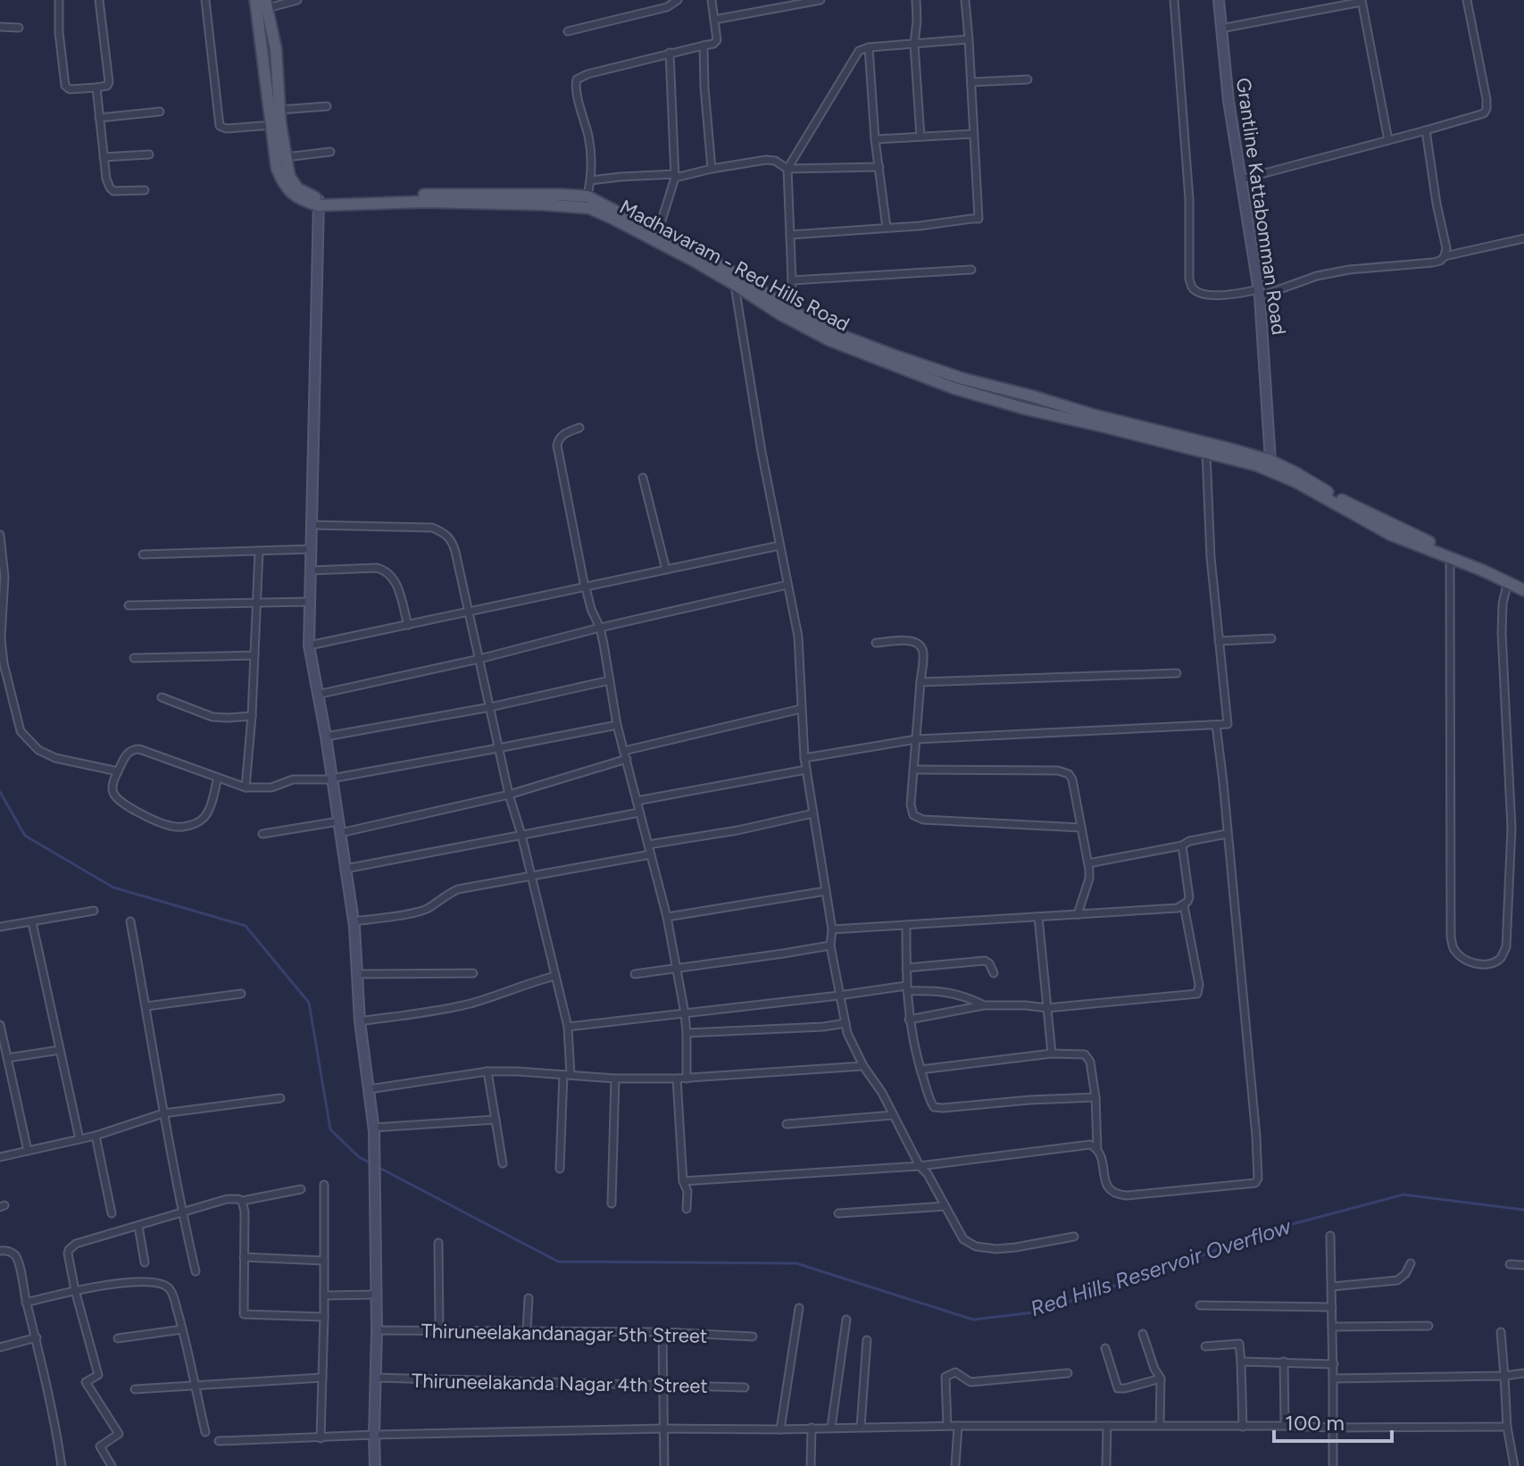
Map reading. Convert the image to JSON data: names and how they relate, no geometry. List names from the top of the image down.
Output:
{
  "streets": {
    "main road": ["Madhavaram - Red Hills Road"],
    "street": ["Grantline Kattabomman Road", "Thiruneelakandanagar 5th Street", "Thiruneelakanda Nagar 4th Street"]
  },
  "crossings": [
    ["Grantline Kattabomman Road", "Madhavaram - Red Hills Road"]
  ],
  "water": ["Red Hills Reservoir Overflow"],
  "scale_bar": "100 m"
}
